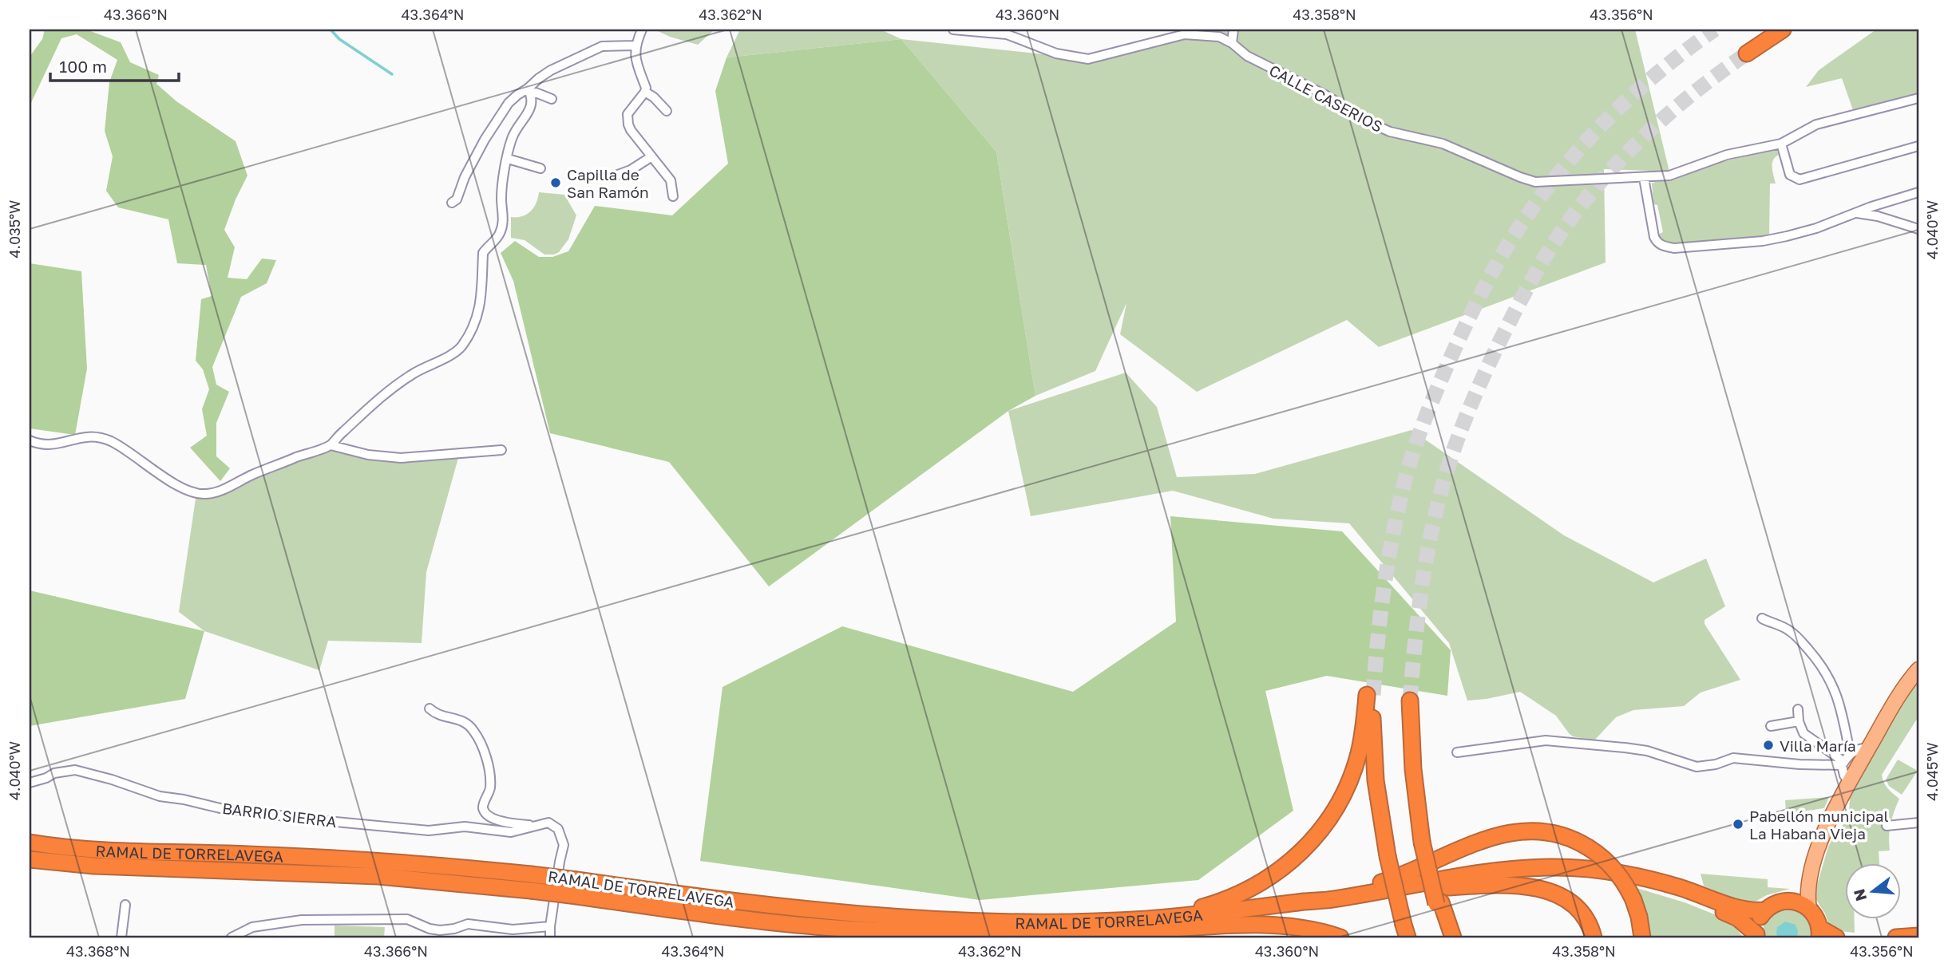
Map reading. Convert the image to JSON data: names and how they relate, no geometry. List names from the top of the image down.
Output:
{
  "streets": {
    "highway": ["RAMAL DE TORRELAVEGA"],
    "street": ["CALLE CASERIOS", "BARRIO SIERRA"]
  },
  "places": ["Capilla de San Ramón", "Villa María", "Pabellón municipal La Habana Vieja"],
  "scale_bar": "100 m",
  "north": "left",
  "coordinates": [
    "43.366°N",
    "43.364°N",
    "43.362°N",
    "43.360°N",
    "43.358°N",
    "43.356°N",
    "4.035°W",
    "4.040°W",
    "4.045°W",
    "43.368°N"
  ]
}
